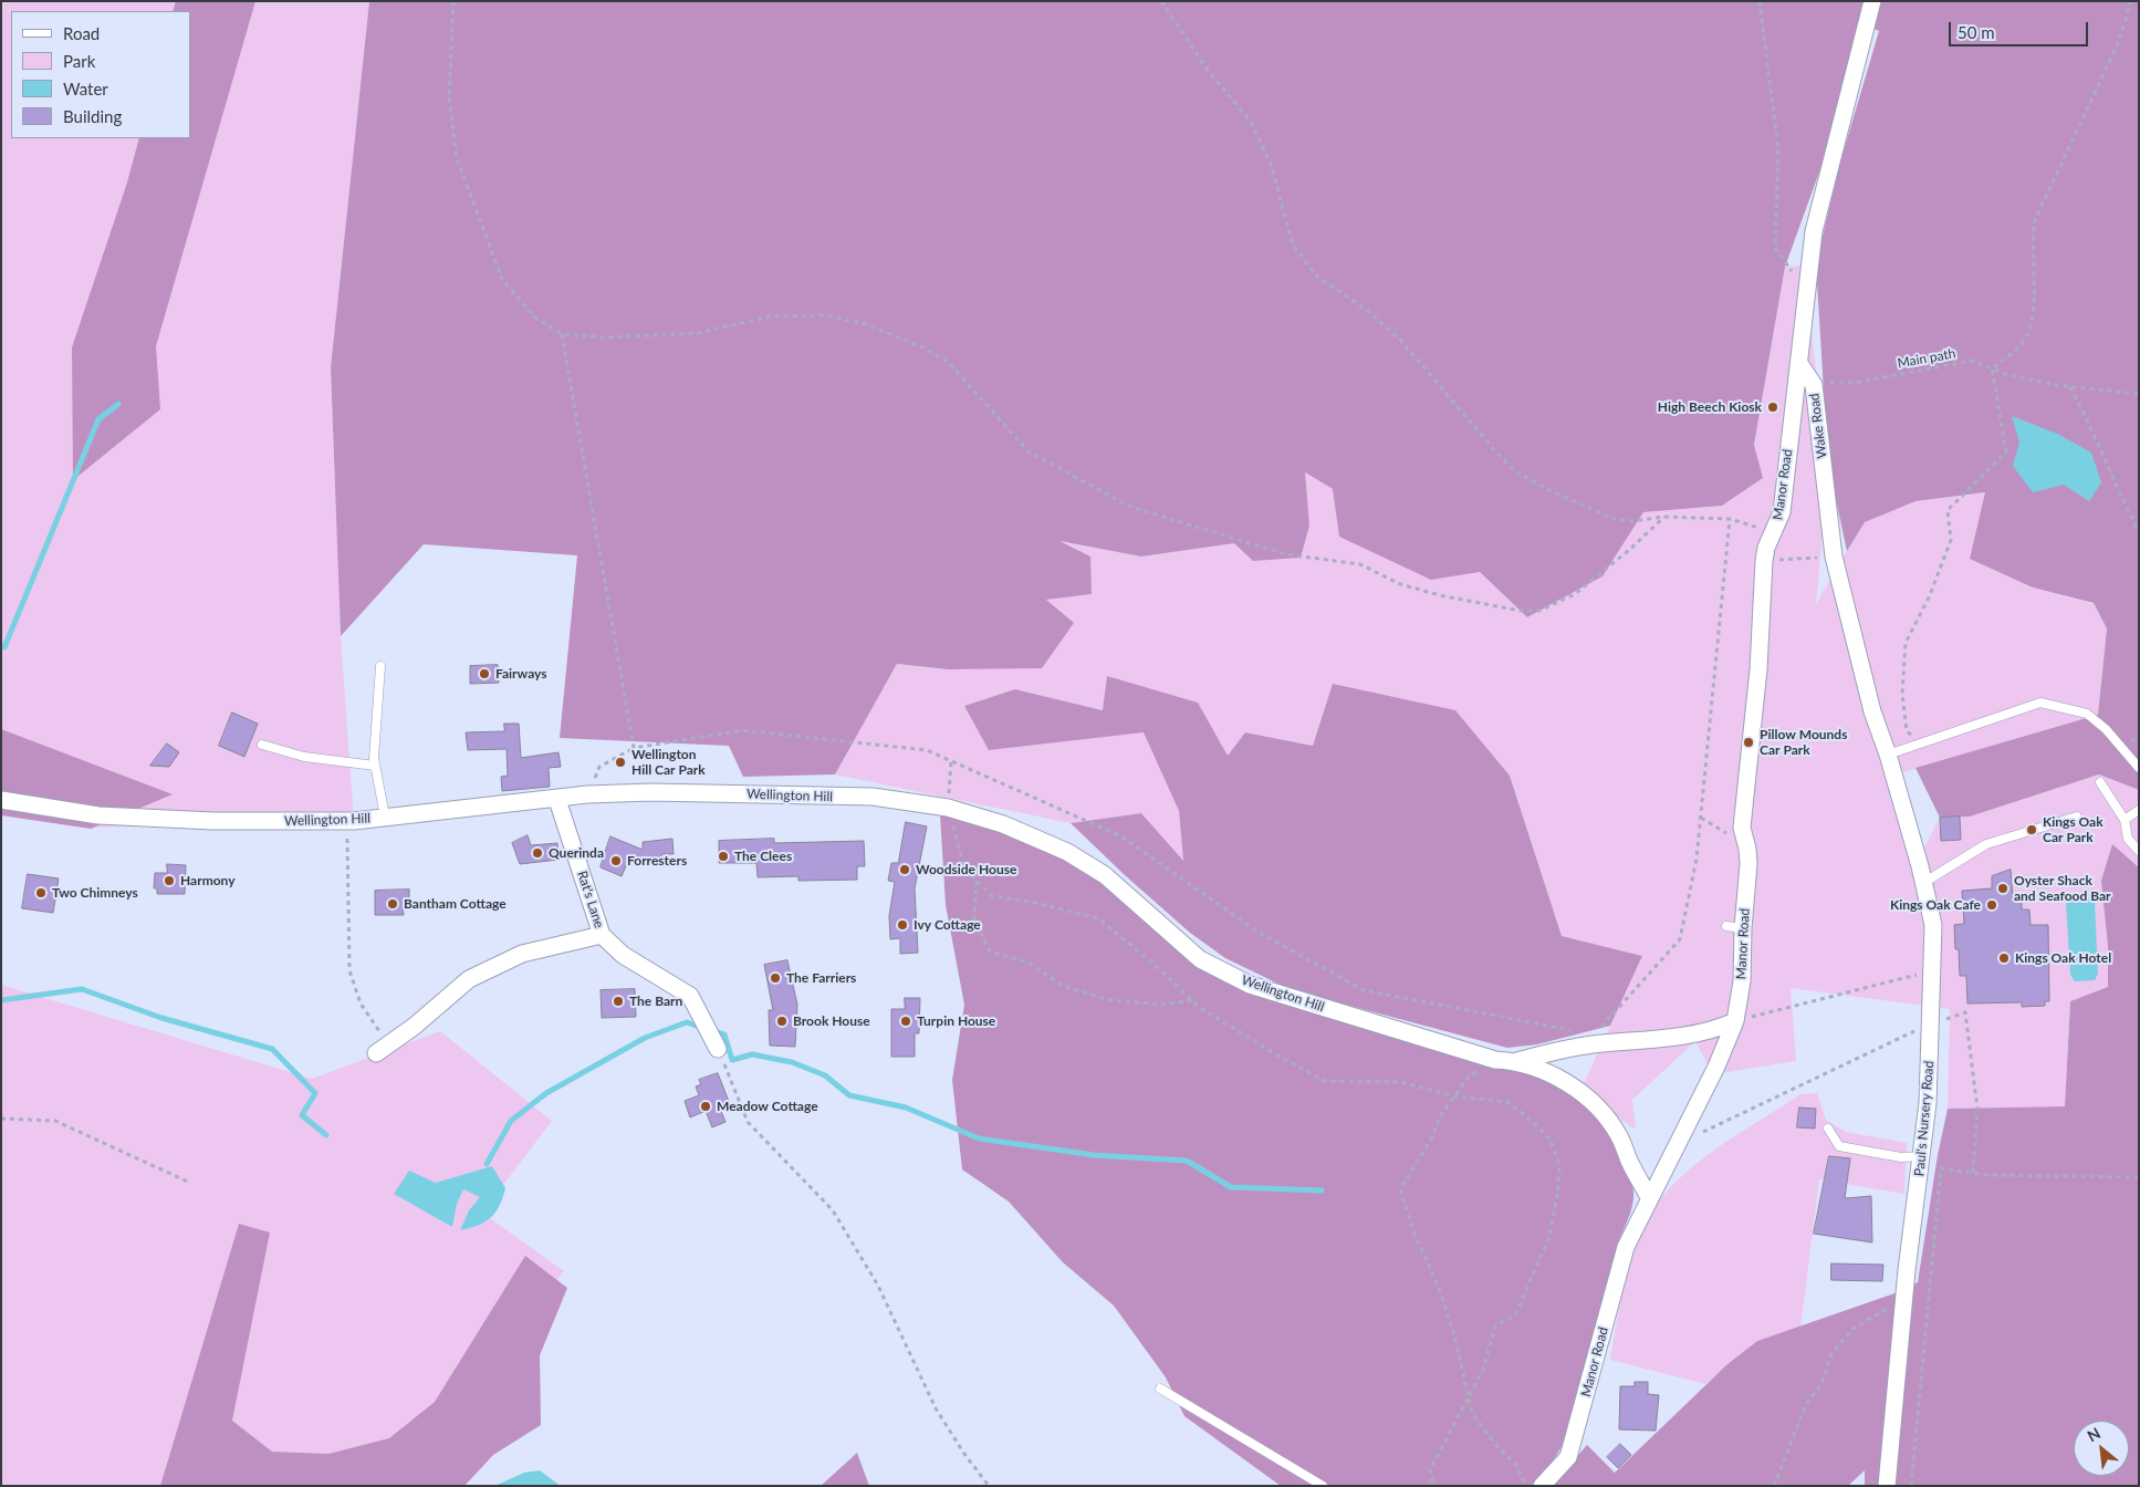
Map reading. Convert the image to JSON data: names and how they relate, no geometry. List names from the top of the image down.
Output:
{
  "streets": {
    "street": [
      "Wake Road",
      "Manor Road",
      "Wellington Hill",
      "Rat's Lane",
      "Paul's Nursery Road"
    ],
    "path": ["Main path"]
  },
  "crossings": [
    ["Main path", "Wake Road"],
    ["Wake Road", "Manor Road"],
    ["Wake Road", "Paul's Nursery Road"],
    ["Manor Road", "Wellington Hill"],
    ["Wellington Hill", "Rat's Lane"]
  ],
  "places": [
    "High Beech Kiosk",
    "Fairways",
    "Pillow Mounds Car Park",
    "Wellington Hill Car Park",
    "Kings Oak Car Park",
    "Querinda",
    "The Clees",
    "Forresters",
    "Woodside House",
    "Harmony",
    "Oyster Shack and Seafood Bar",
    "Two Chimneys",
    "Bantham Cottage",
    "Kings Oak Cafe",
    "Ivy Cottage",
    "Kings Oak Hotel",
    "The Farriers",
    "The Barn",
    "Brook House",
    "Turpin House",
    "Meadow Cottage"
  ],
  "legend": [
    "Road",
    "Park",
    "Water",
    "Building"
  ],
  "scale_bar": "50 m",
  "north": "top left"
}
